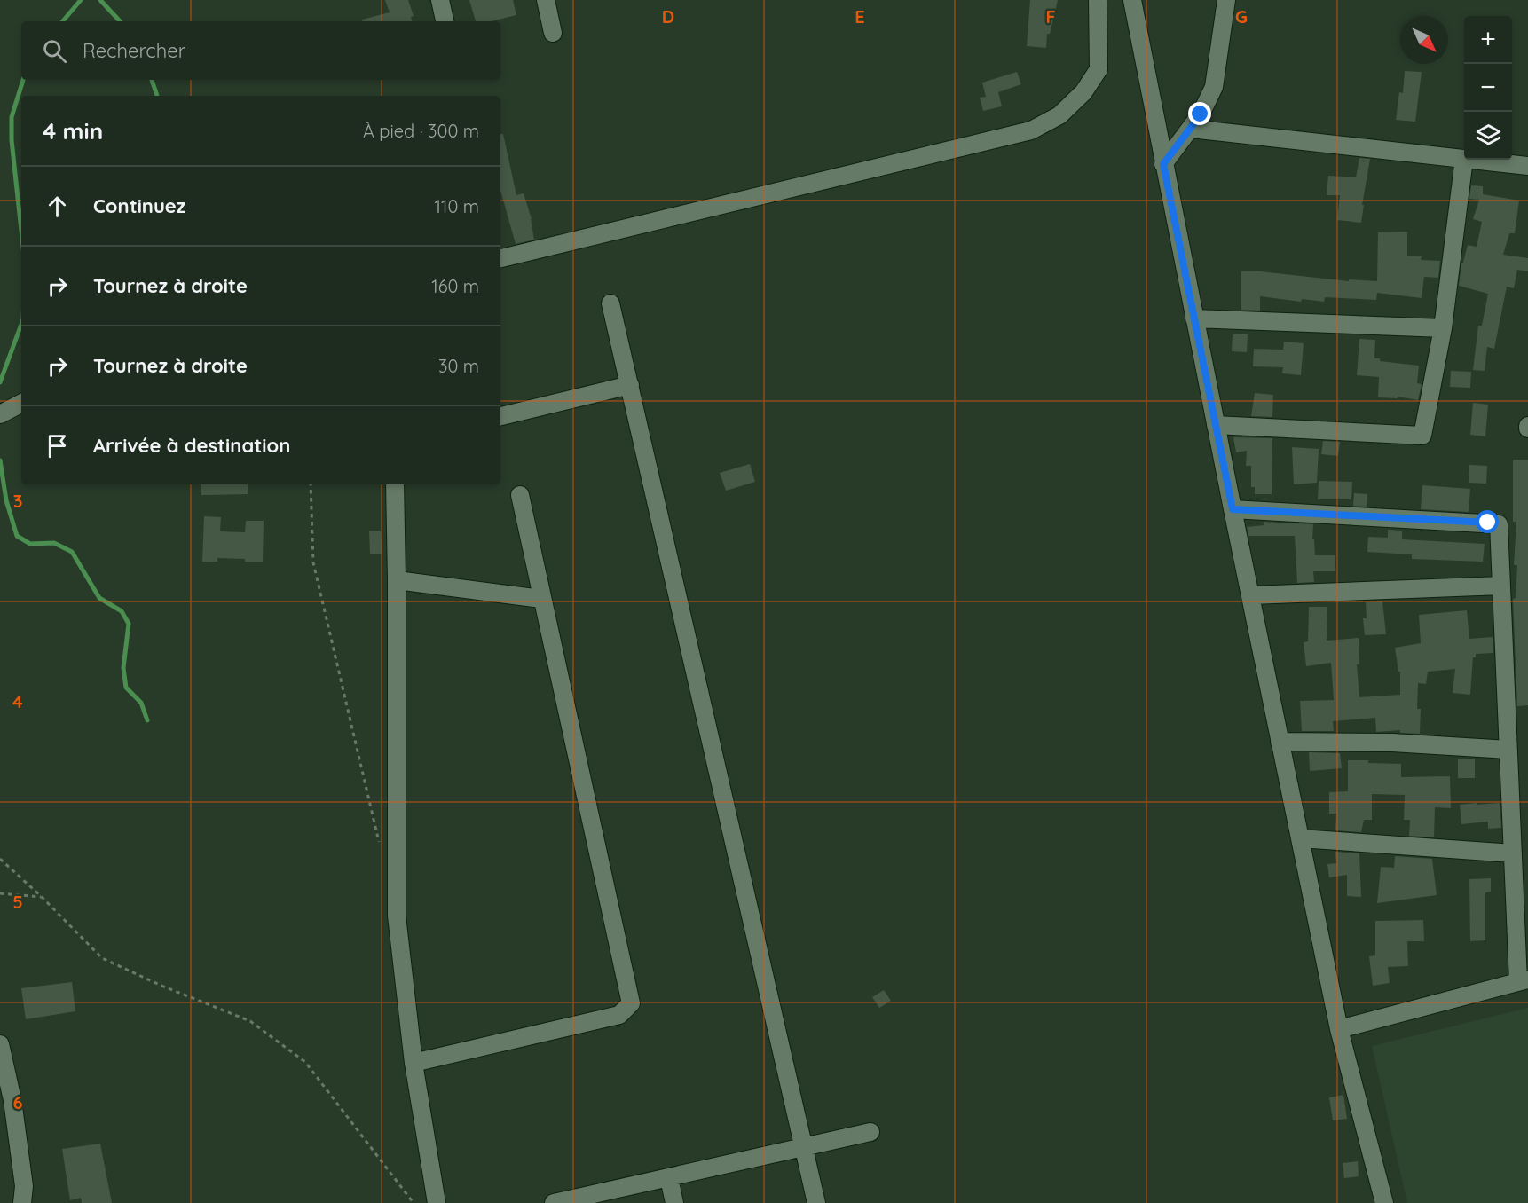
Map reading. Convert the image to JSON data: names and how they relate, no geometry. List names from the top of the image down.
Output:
{
  "north": "bottom right",
  "page": {
    "map_buttons": ["+", "−"],
    "search": "Rechercher",
    "heading": ["4 min", "À pied · 300 m"],
    "list": [
      ["Continuez", "110 m"],
      ["Tournez à droite", "160 m"],
      ["Tournez à droite", "30 m"],
      "Arrivée à destination"
    ]
  },
  "grid": {
    "columns": [
      "D",
      "E",
      "F",
      "G"
    ],
    "rows": [
      "3",
      "4",
      "5",
      "6"
    ]
  }
}
